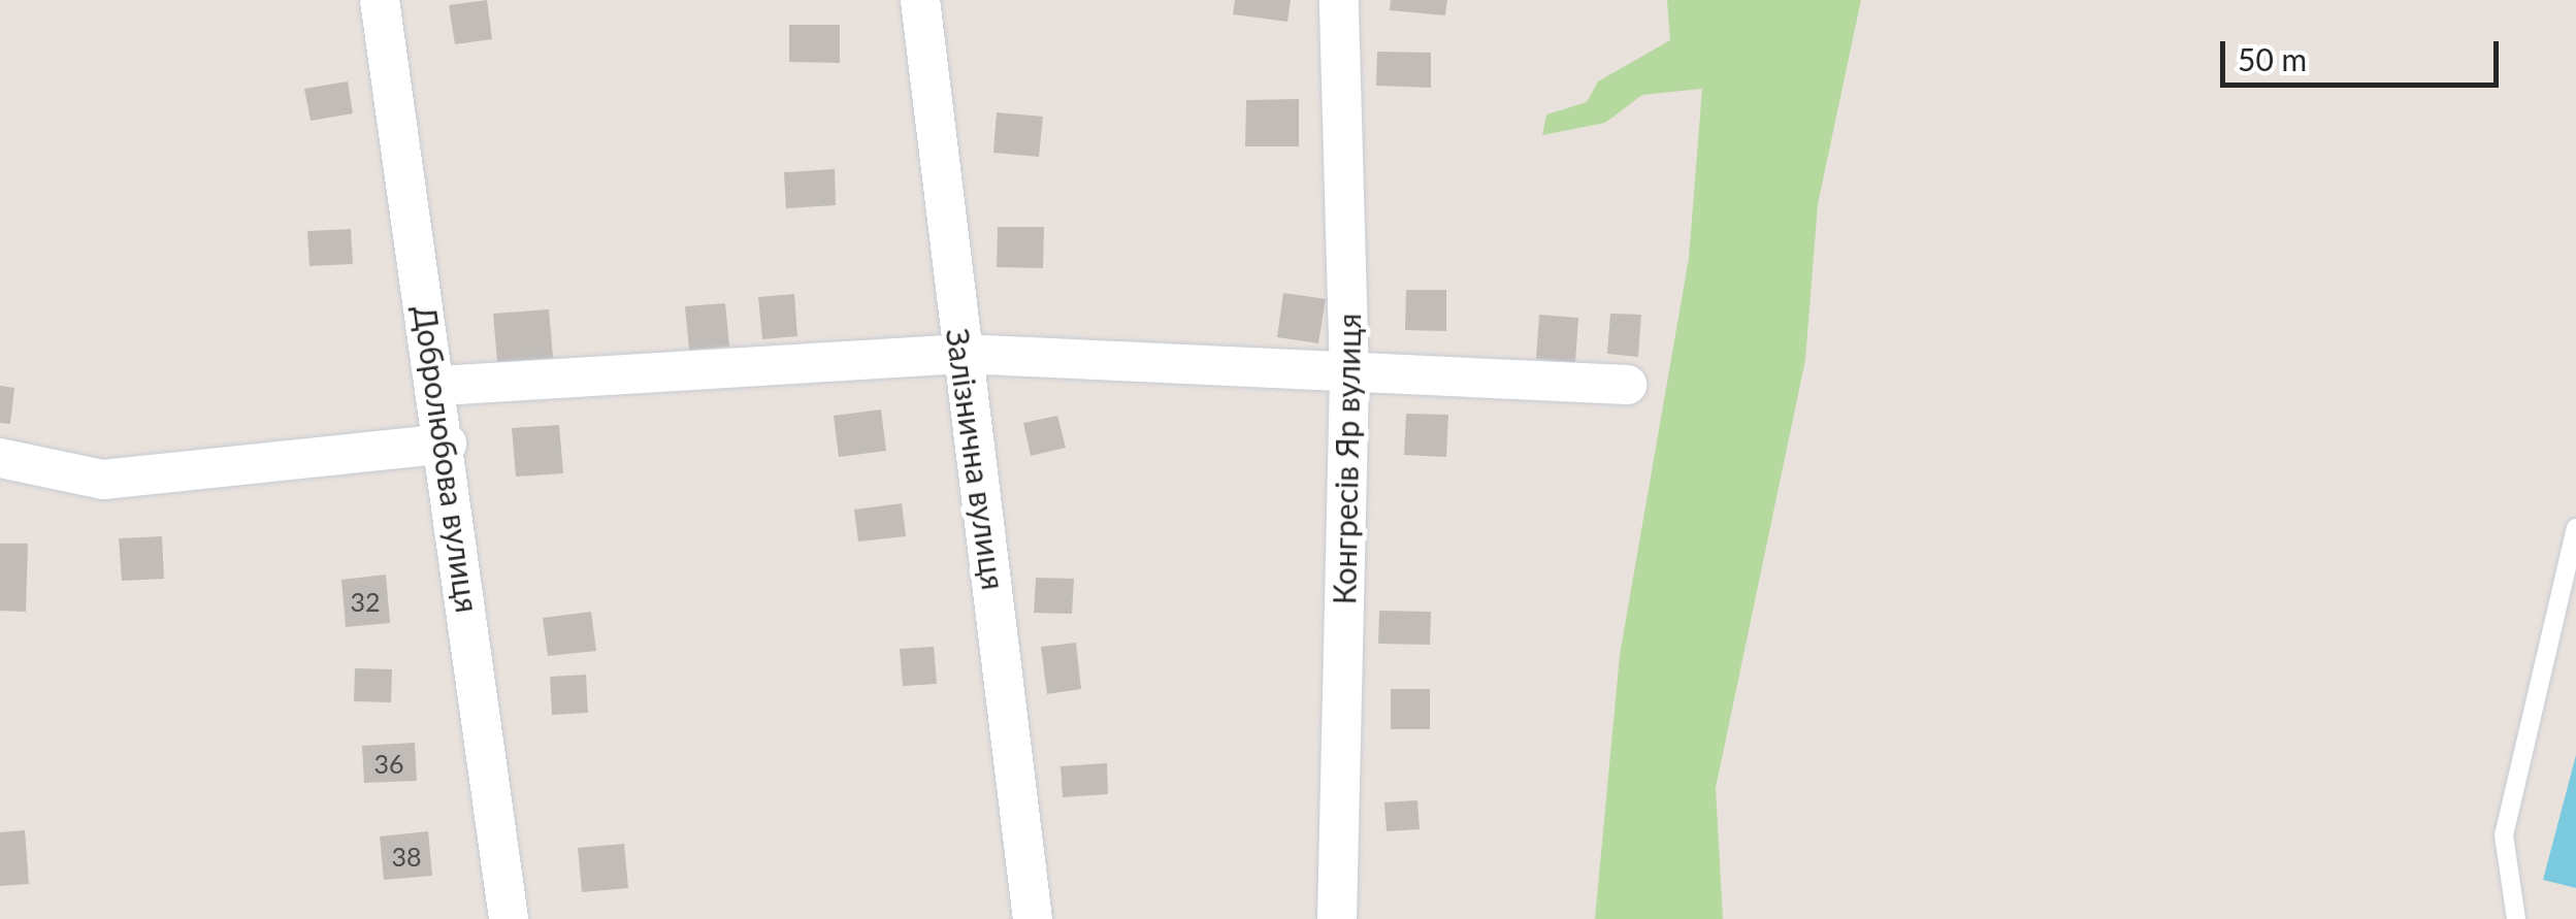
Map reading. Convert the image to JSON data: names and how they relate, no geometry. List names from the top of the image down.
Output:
{
  "streets": {
    "street": ["Добролюбова вулиця", "Залізнична вулиця", "Конгресів Яр вулиця"]
  },
  "house_numbers": ["32", "36", "38"],
  "scale_bar": "50 m"
}
